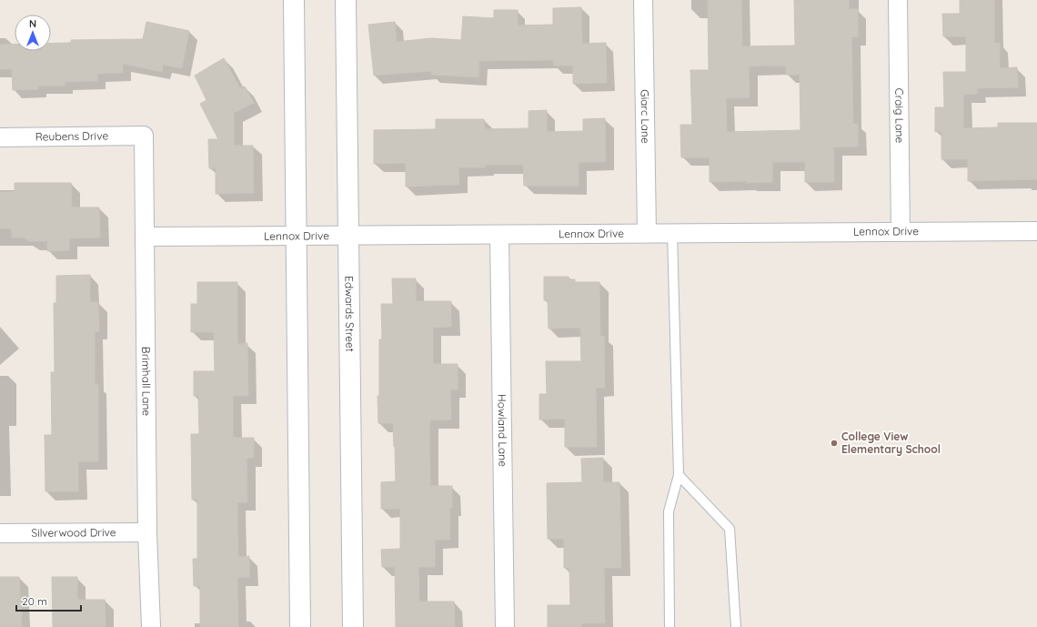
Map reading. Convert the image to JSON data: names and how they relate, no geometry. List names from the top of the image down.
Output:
{
  "streets": {
    "main road": ["Edwards Street"],
    "street": [
      "Craig Lane",
      "Giarc Lane",
      "Reubens Drive",
      "Lennox Drive",
      "Brimhall Lane",
      "Howland Lane",
      "Silverwood Drive"
    ]
  },
  "crossings": [
    ["Craig Lane", "Lennox Drive"],
    ["Giarc Lane", "Lennox Drive"],
    ["Reubens Drive", "Brimhall Lane"],
    ["Lennox Drive", "Edwards Street"],
    ["Lennox Drive", "Brimhall Lane"],
    ["Lennox Drive", "Howland Lane"],
    ["Brimhall Lane", "Silverwood Drive"]
  ],
  "places": ["College View Elementary School"],
  "scale_bar": "20 m",
  "north": "top"
}
